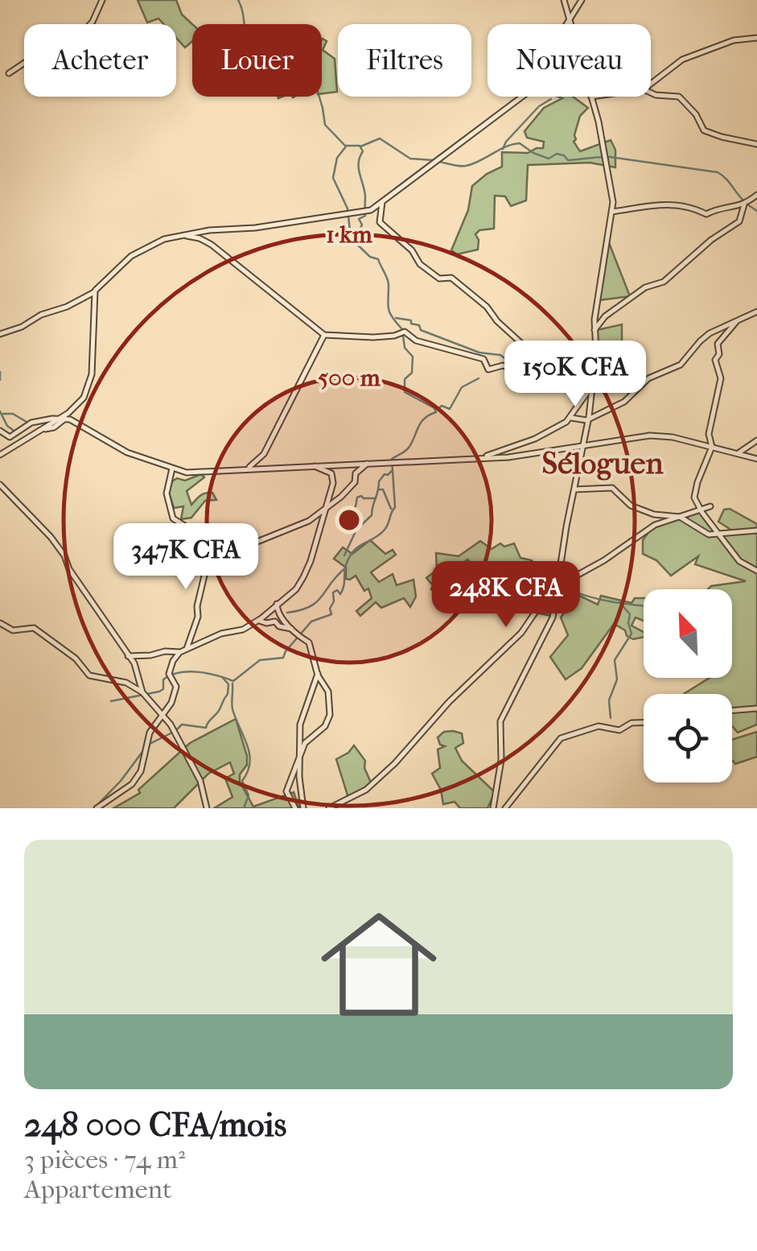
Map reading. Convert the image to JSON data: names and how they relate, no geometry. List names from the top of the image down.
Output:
{
  "districts": ["Séloguen"],
  "north": "top left",
  "page": {
    "chip": [
      "Acheter",
      "Louer",
      "Filtres",
      "Nouveau"
    ],
    "price": ["150K CFA", "347K CFA", "248K CFA"],
    "list": [
      {
        "name": "248 000 CFA/mois",
        "note": "3 pièces · 74 m² · Appartement"
      }
    ]
  },
  "rings": ["1 km", "500 m"]
}
